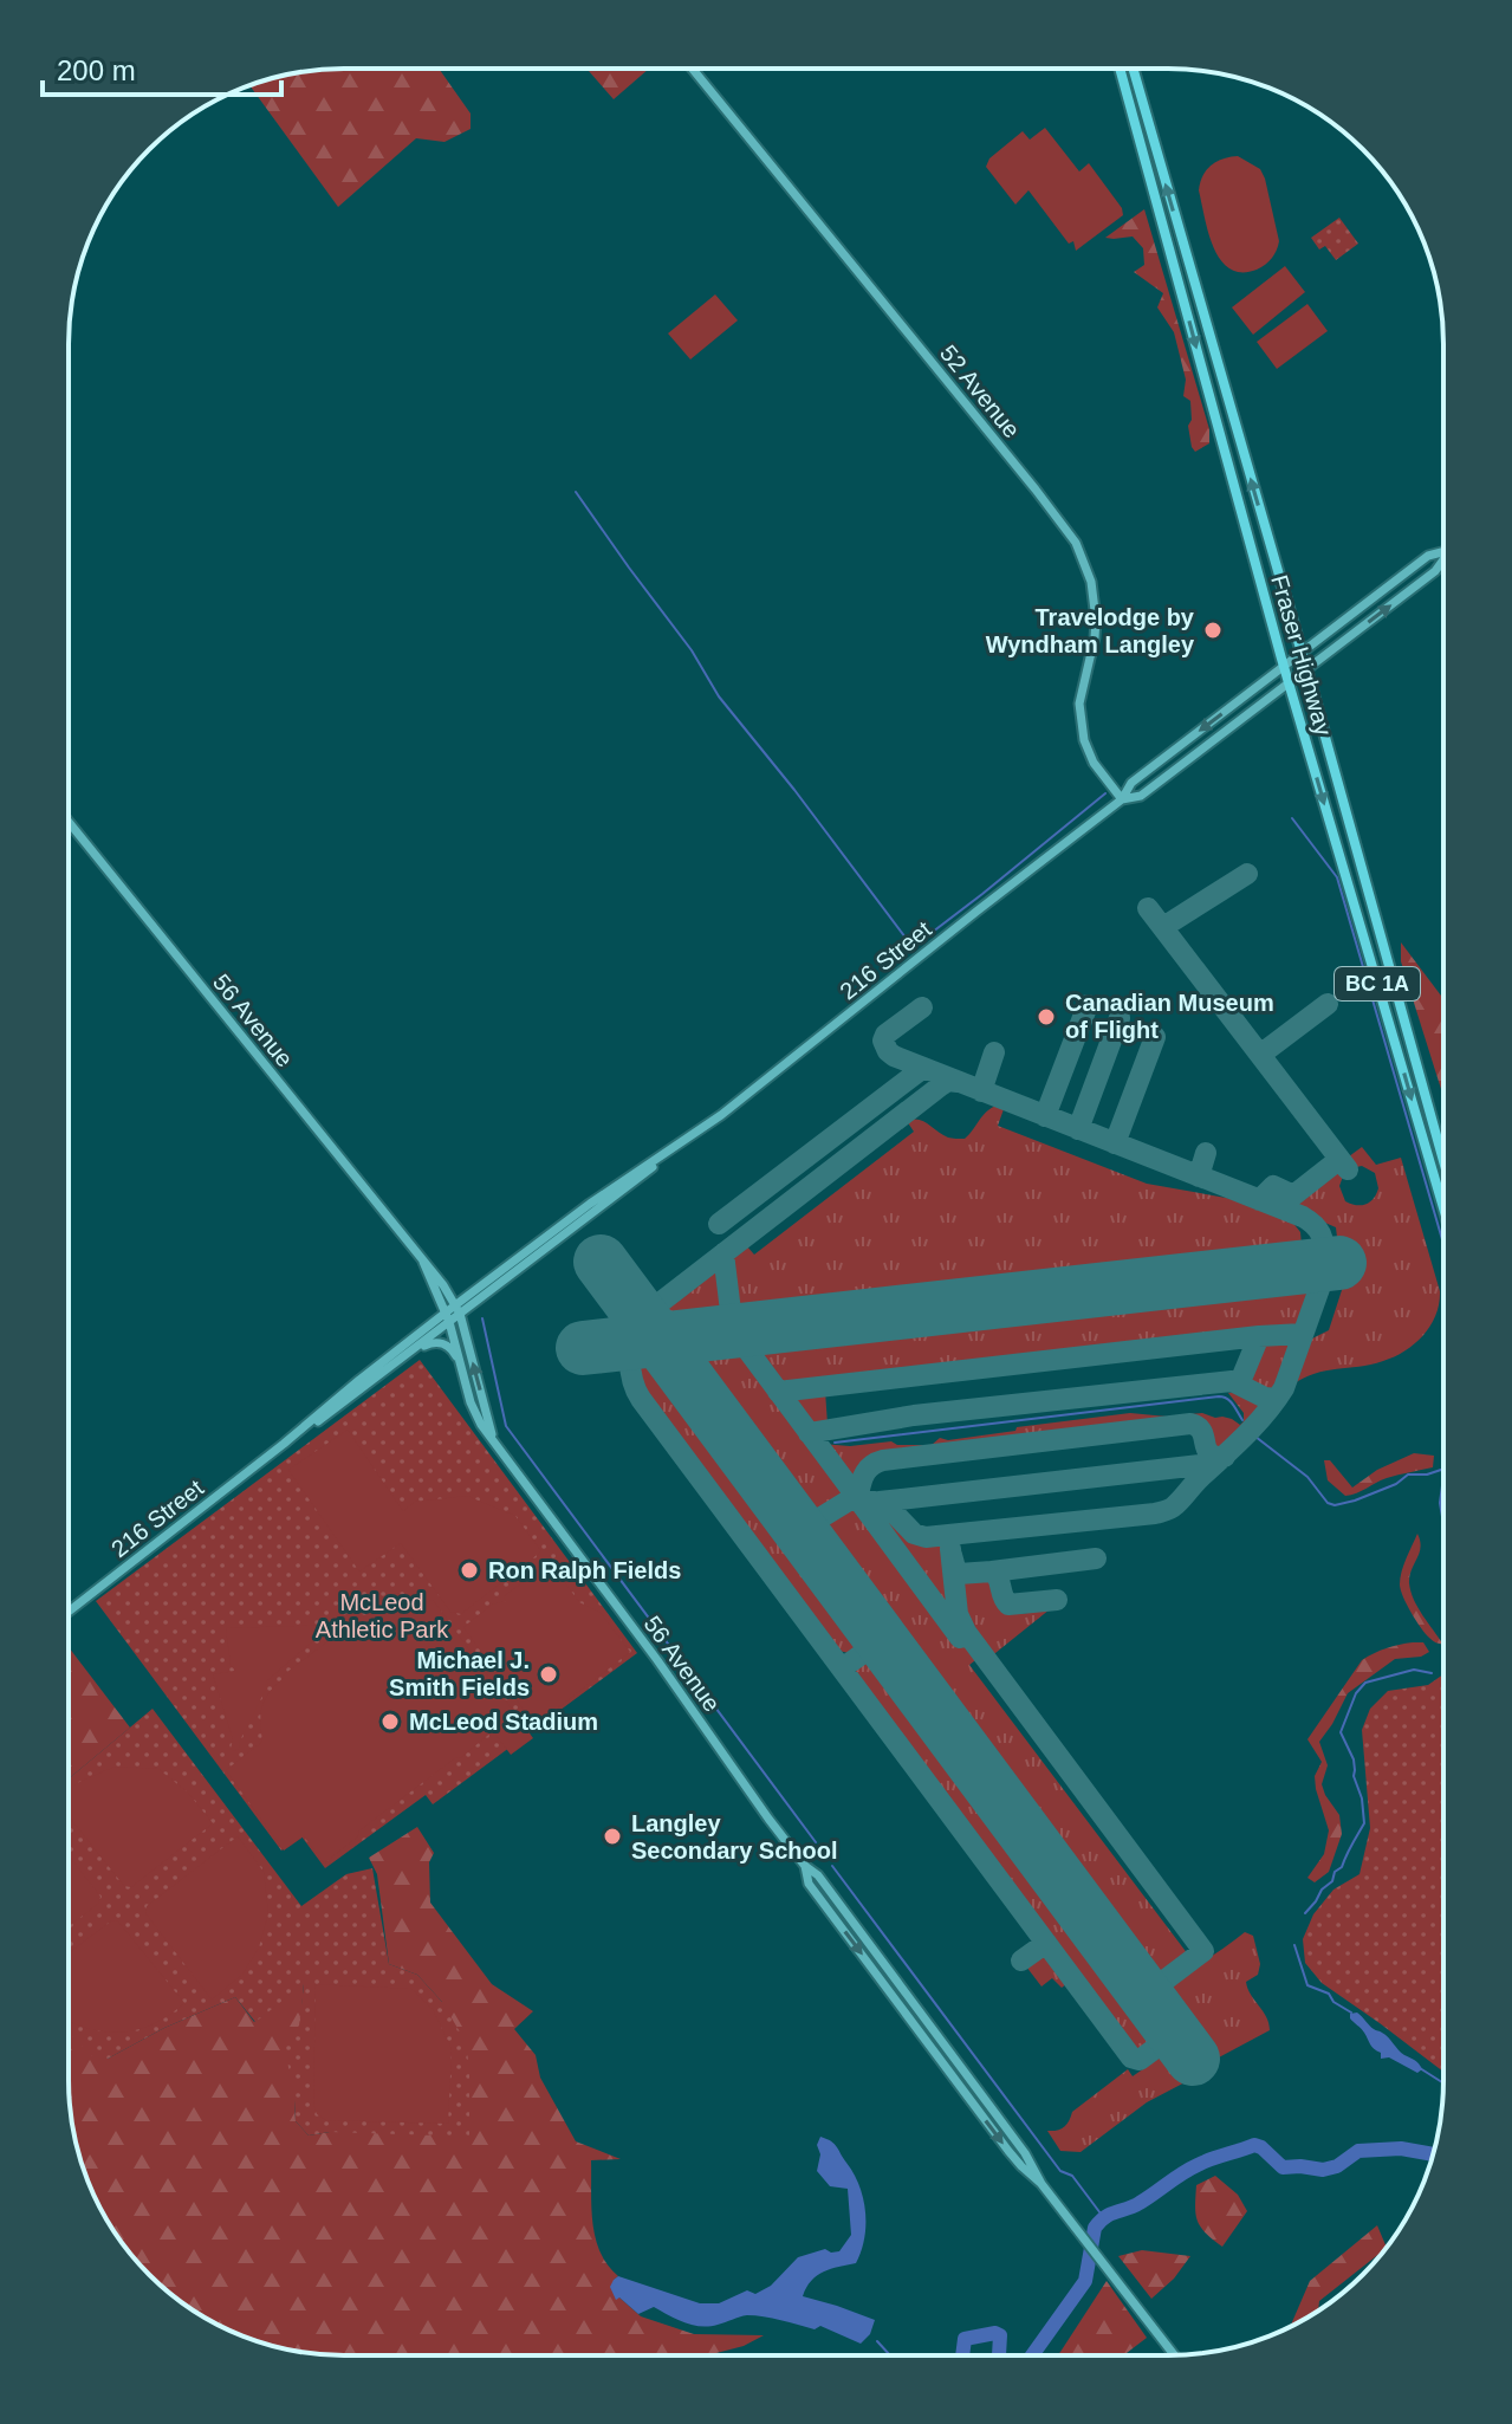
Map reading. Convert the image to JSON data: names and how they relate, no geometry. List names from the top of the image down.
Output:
{
  "streets": {
    "main road": [
      "52 Avenue",
      "Fraser Highway",
      "216 Street",
      "BC 1A",
      "56 Avenue"
    ]
  },
  "crossings": [
    ["52 Avenue", "216 Street"],
    ["Fraser Highway", "216 Street"],
    ["216 Street", "56 Avenue"]
  ],
  "parks": ["McLeod Athletic Park"],
  "places": [
    "Travelodge by Wyndham Langley",
    "Canadian Museum of Flight",
    "Ron Ralph Fields",
    "Michael J. Smith Fields",
    "McLeod Stadium",
    "Langley Secondary School"
  ],
  "scale_bar": "200 m"
}
